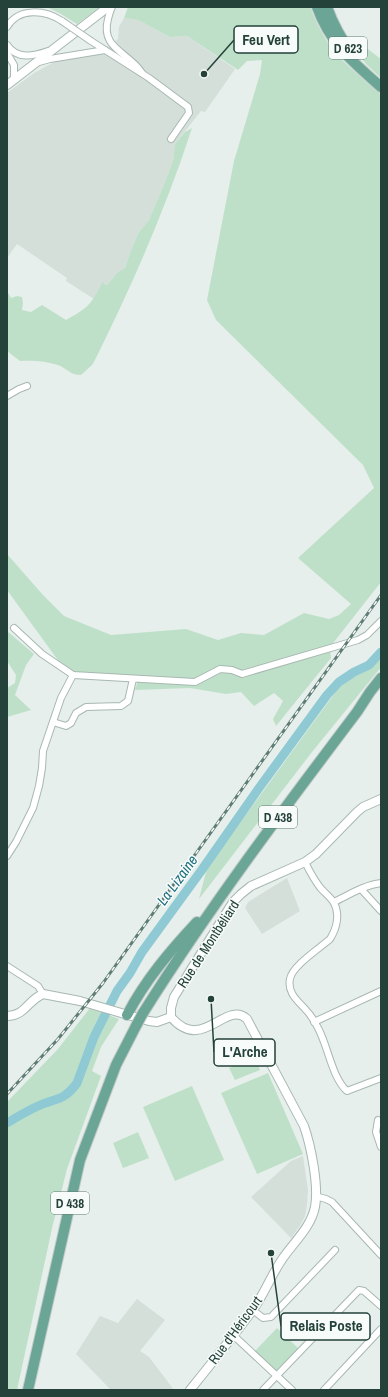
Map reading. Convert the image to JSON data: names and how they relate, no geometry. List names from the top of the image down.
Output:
{
  "streets": {
    "main road": ["D 623", "D 438"],
    "street": ["Rue de Montbéliard", "Rue d'Héricourt"]
  },
  "crossings": [
    ["Rue de Montbéliard", "Rue d'Héricourt"]
  ],
  "water": ["La Lizaine"],
  "places": ["Feu Vert", "L'Arche", "Relais Poste"]
}
